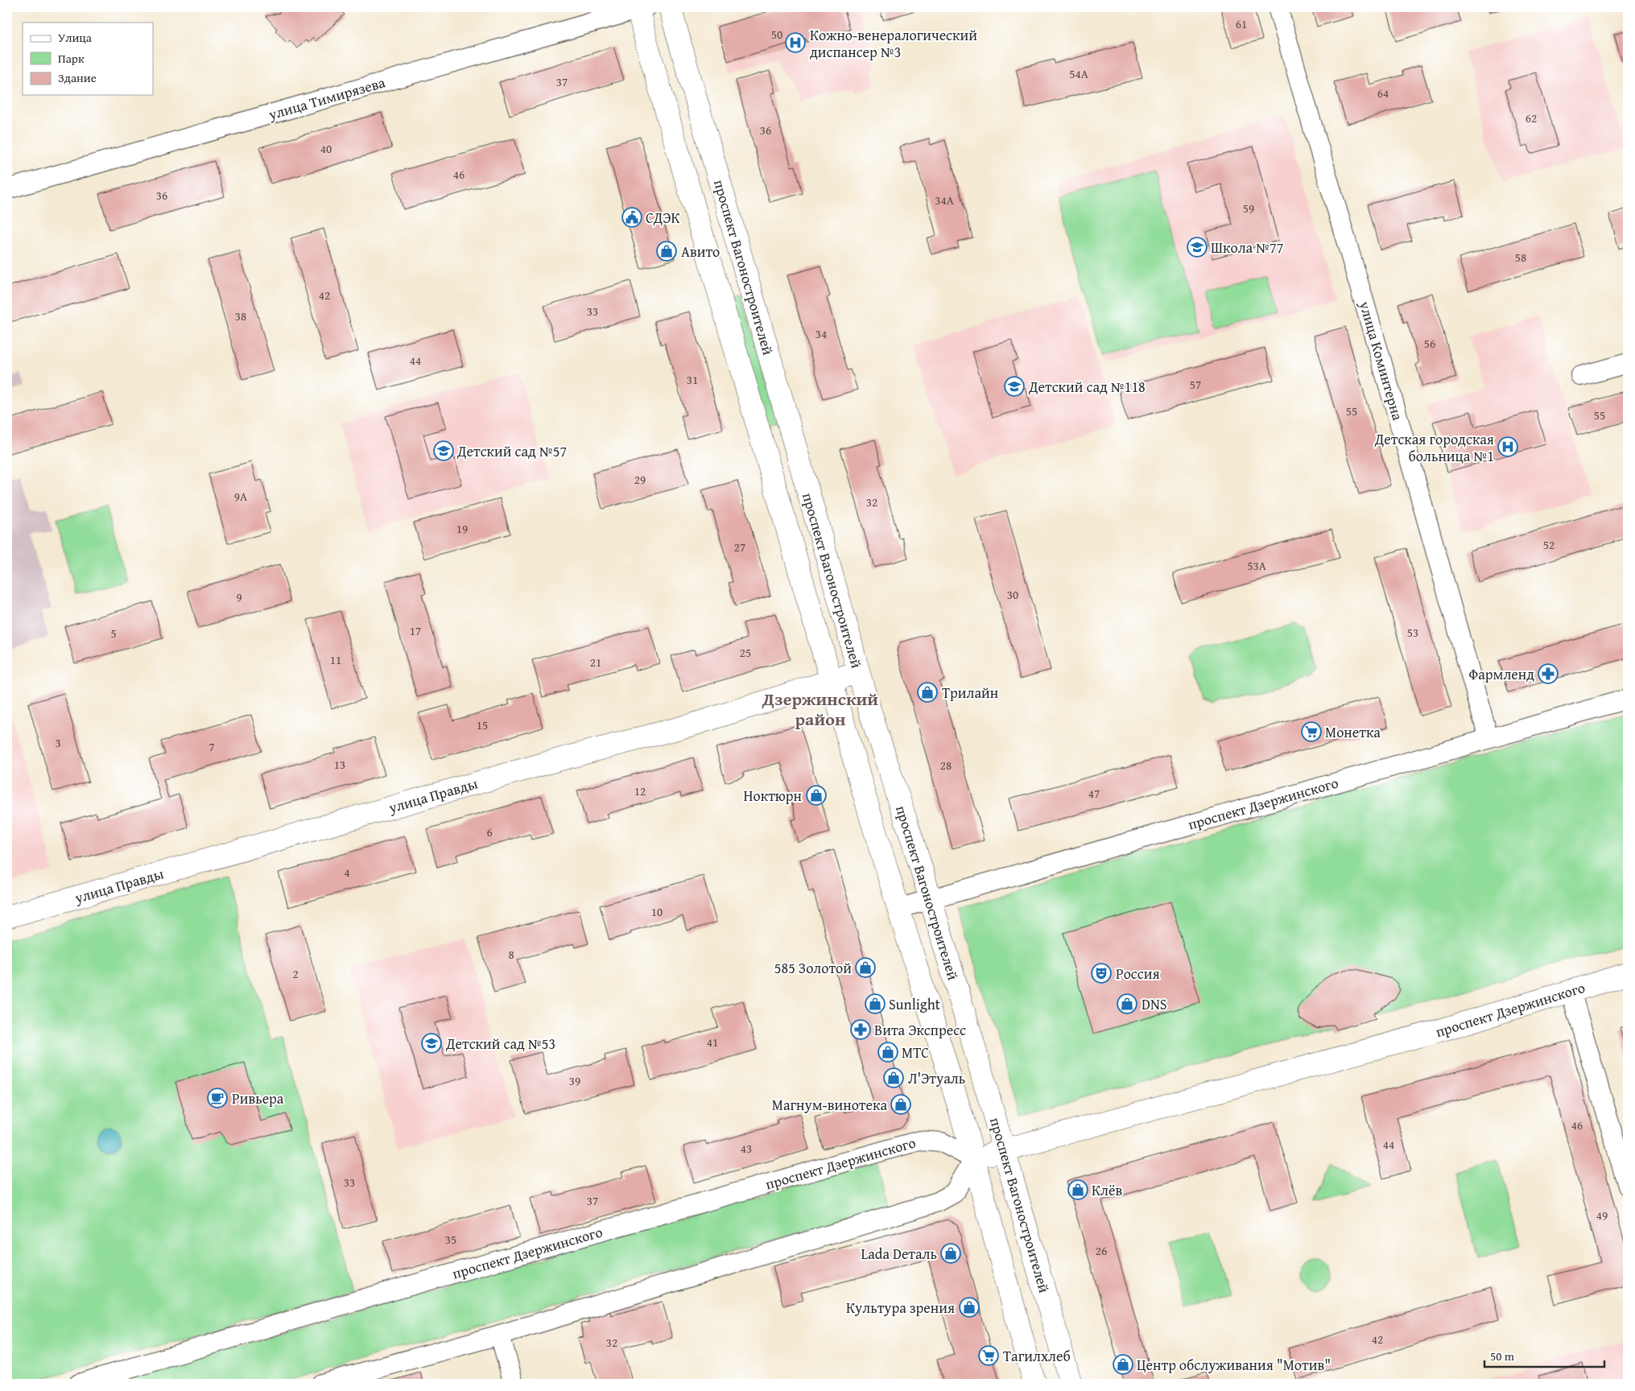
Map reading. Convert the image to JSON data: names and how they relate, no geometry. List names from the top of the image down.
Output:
{
  "streets": {
    "main road": ["проспект Вагоностроителей", "улица Правды", "проспект Дзержинского"],
    "street": ["улица Тимирязева", "улица Коминтерна"]
  },
  "crossings": [
    ["улица Тимирязева", "проспект Вагоностроителей"],
    ["проспект Вагоностроителей", "улица Правды"],
    ["проспект Вагоностроителей", "проспект Дзержинского"],
    ["улица Коминтерна", "проспект Дзержинского"]
  ],
  "districts": ["Дзержинский район"],
  "places": {
    "hospital": ["Кожно-венералогический диспансер №3", "Детская городская больница №1"],
    "public building": ["СДЭК"],
    "school or university": [
      "Школа №77",
      "Детский сад №118",
      "Детский сад №57",
      "Детский сад №53"
    ],
    "shop": [
      "Авито",
      "Трилайн",
      "Ноктюрн",
      "585 Золотой",
      "Sunlight",
      "DNS",
      "МТС",
      "Л'Этуаль",
      "Магнум-винотека",
      "Клёв",
      "Lada Dеталь",
      "Культура зрения",
      "Центр обслуживания \"Мотив\""
    ],
    "pharmacy": ["Фармленд", "Вита Экспресс"],
    "supermarket": ["Монетка", "Тагилхлеб"],
    "theatre": ["Россия"],
    "cafe": ["Ривьера"]
  },
  "house_numbers": [
    "61",
    "50",
    "54А",
    "37",
    "64",
    "62",
    "36",
    "40",
    "46",
    "36",
    "34А",
    "59",
    "58",
    "42",
    "33",
    "38",
    "34",
    "56",
    "44",
    "31",
    "57",
    "55",
    "55",
    "29",
    "9А",
    "32",
    "19",
    "52",
    "27",
    "53А",
    "30",
    "9",
    "17",
    "53",
    "5",
    "25",
    "11",
    "21",
    "15",
    "3",
    "7",
    "13",
    "28",
    "12",
    "47",
    "6",
    "4",
    "10",
    "8",
    "2",
    "41",
    "39",
    "46",
    "44",
    "43",
    "33",
    "37",
    "49",
    "35",
    "26",
    "42",
    "32"
  ],
  "legend": ["Улица", "Парк", "Здание"],
  "scale_bar": "50 m"
}
